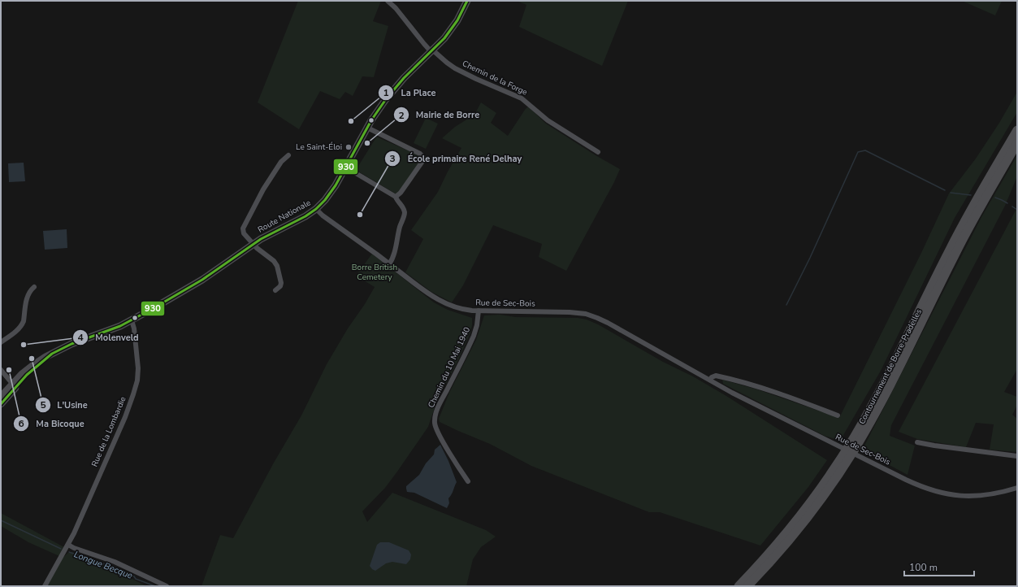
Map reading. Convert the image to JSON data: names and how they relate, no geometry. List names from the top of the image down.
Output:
{
  "streets": {
    "highway": ["Contournement de Borre-Pradelles"],
    "street": [
      "Chemin de la Forge",
      "Route Nationale",
      "Rue de Sec-Bois",
      "Chemin du 10 Mai 1940",
      "Rue de la Lombardie"
    ]
  },
  "crossings": [
    ["Chemin de la Forge", "Route Nationale"],
    ["Route Nationale", "Rue de Sec-Bois"],
    ["Route Nationale", "Rue de la Lombardie"],
    ["Rue de Sec-Bois", "Chemin du 10 Mai 1940"]
  ],
  "water": ["Longue Becque"],
  "parks": ["Borre British Cemetery"],
  "places": [
    "La Place",
    "Mairie de Borre",
    "Le Saint-Éloi",
    "École primaire René Delhay",
    "Molenveld",
    "L'Usine",
    "Ma Bicoque"
  ],
  "lines": ["transit line 930"],
  "scale_bar": "100 m"
}
